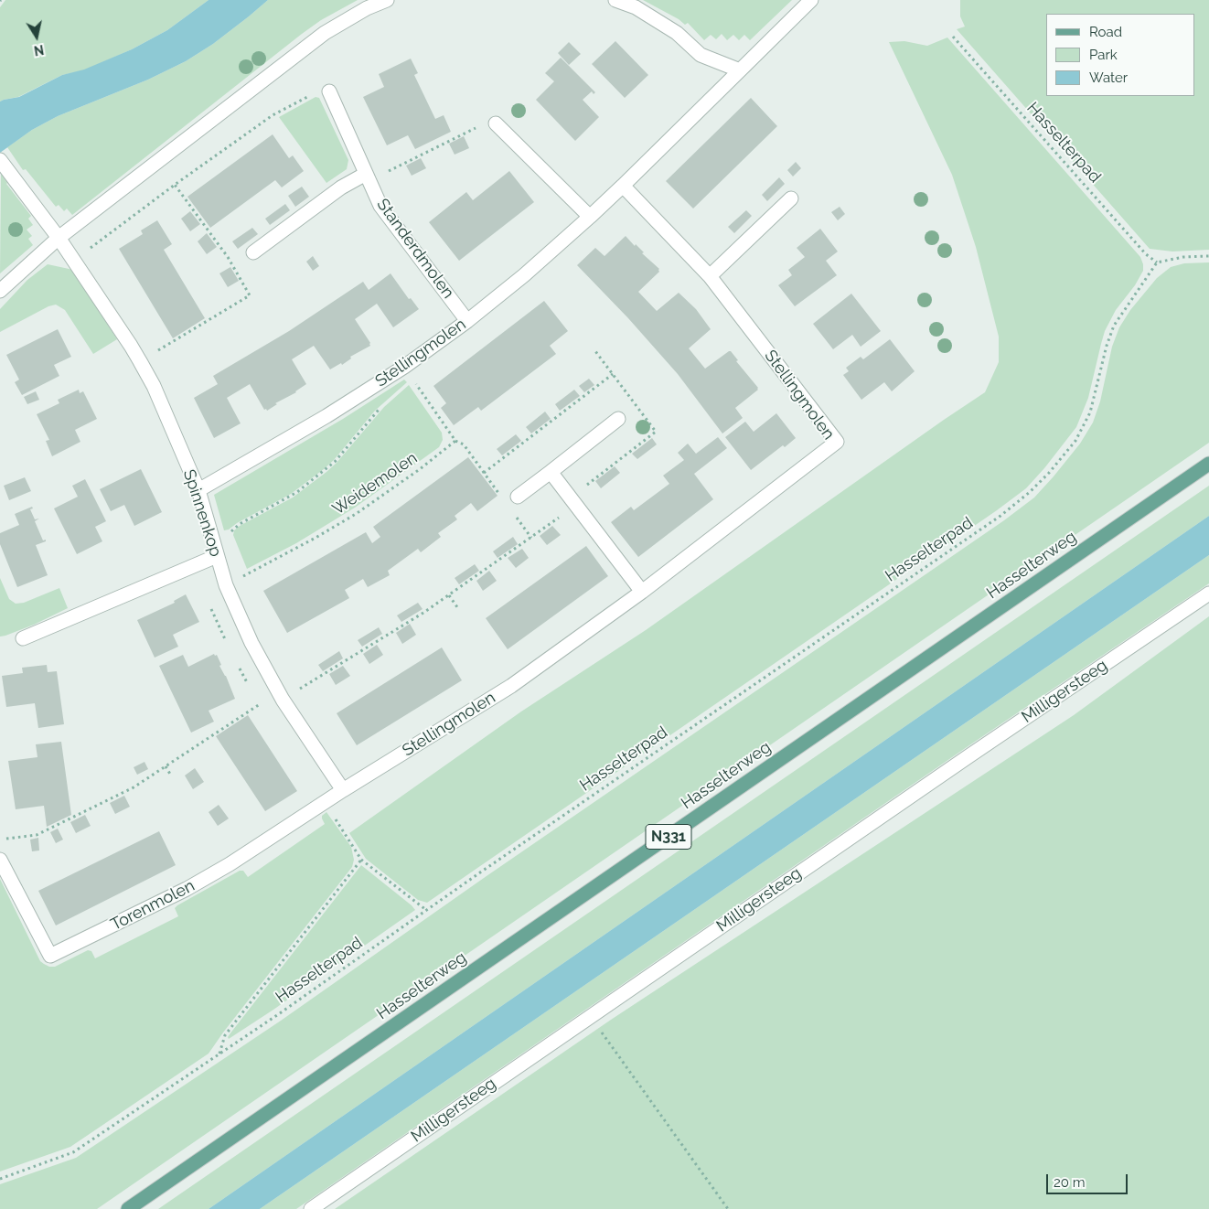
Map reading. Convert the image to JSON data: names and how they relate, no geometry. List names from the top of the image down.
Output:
{
  "streets": {
    "main road": ["Hasselterweg", "N331"],
    "street": [
      "Standerdmolen",
      "Stellingmolen",
      "Spinnenkop",
      "Milligersteeg",
      "Torenmolen"
    ],
    "path": ["Hasselterpad", "Weidemolen"]
  },
  "crossings": [
    ["Standerdmolen", "Stellingmolen"],
    ["Stellingmolen", "Spinnenkop"],
    ["Stellingmolen", "Torenmolen"],
    ["Weidemolen", "Spinnenkop"],
    ["Spinnenkop", "Torenmolen"]
  ],
  "legend": ["Road", "Park", "Water"],
  "scale_bar": "20 m",
  "north": "bottom"
}
